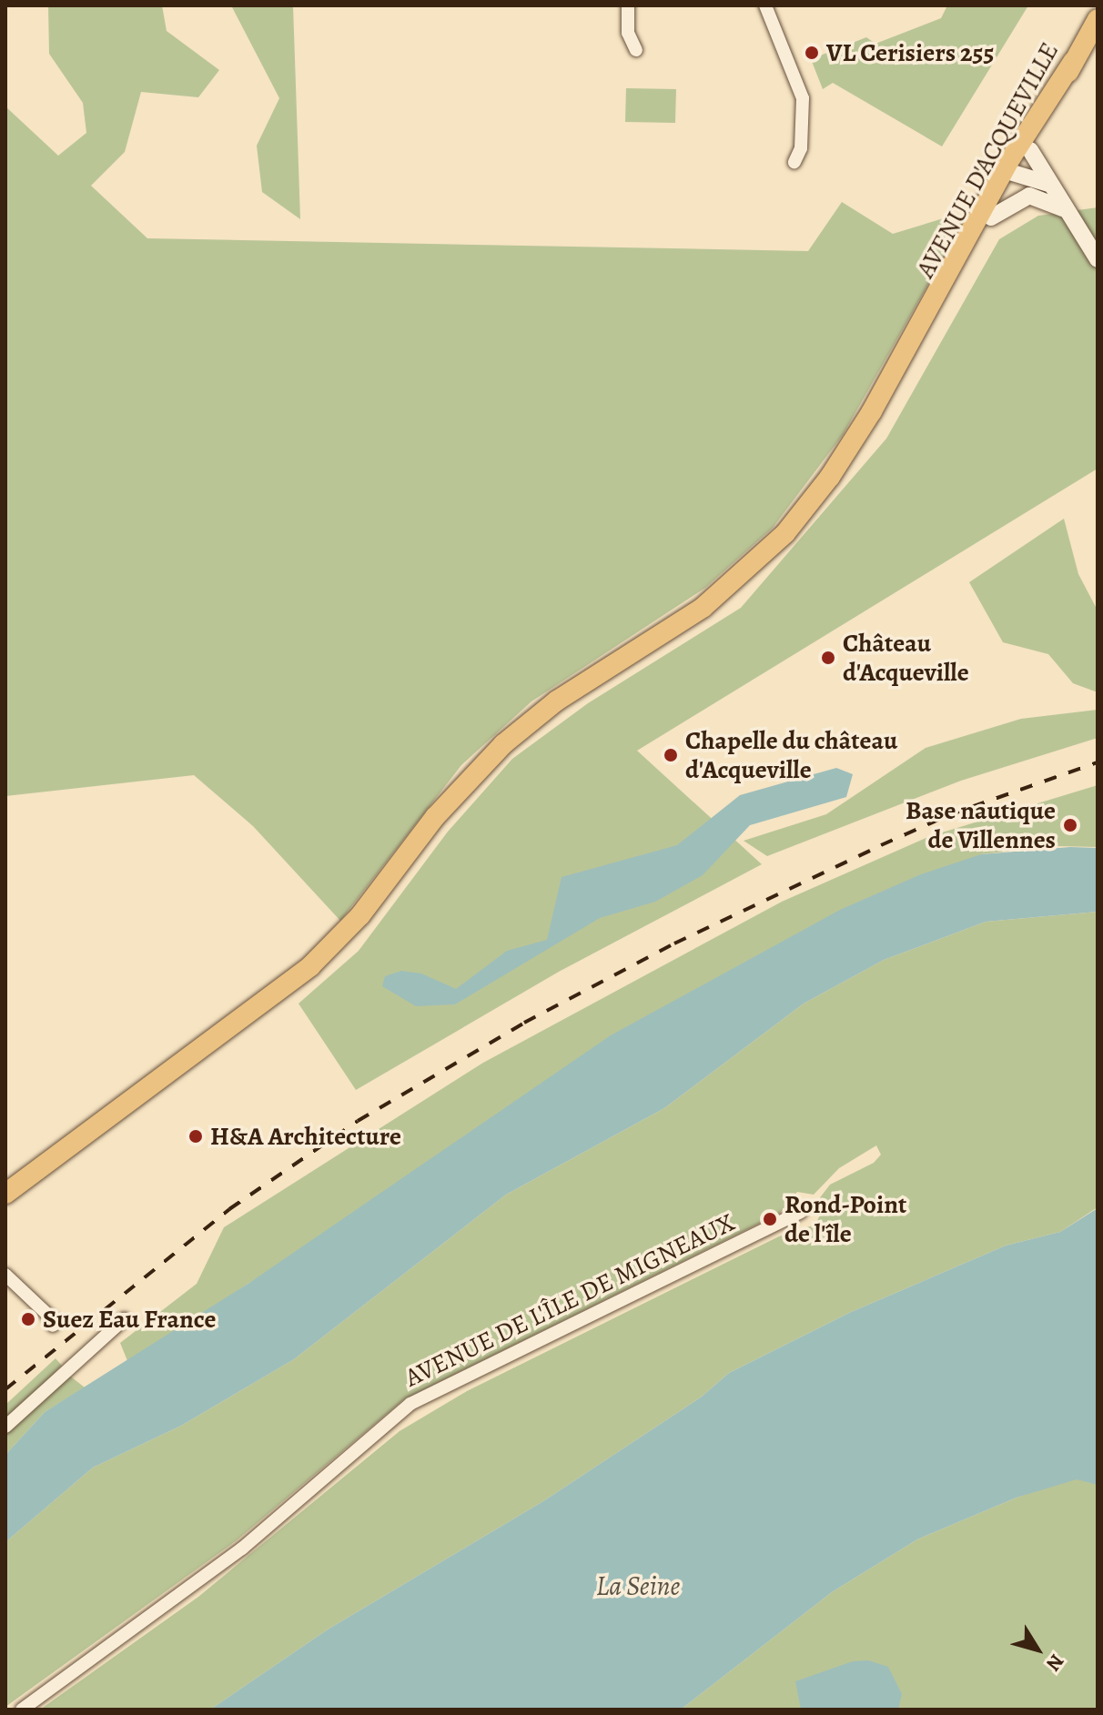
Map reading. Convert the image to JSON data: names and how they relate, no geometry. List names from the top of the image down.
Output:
{
  "streets": {
    "main road": ["AVENUE D'ACQUEVILLE"],
    "street": ["AVENUE DE L'ÎLE DE MIGNEAUX"]
  },
  "water": ["La Seine"],
  "places": [
    "VL Cerisiers 255",
    "Château d'Acqueville",
    "Chapelle du château d'Acqueville",
    "Base nautique de Villennes",
    "H&A Architecture",
    "Rond-Point de l'île",
    "Suez Eau France"
  ],
  "north": "bottom right"
}
